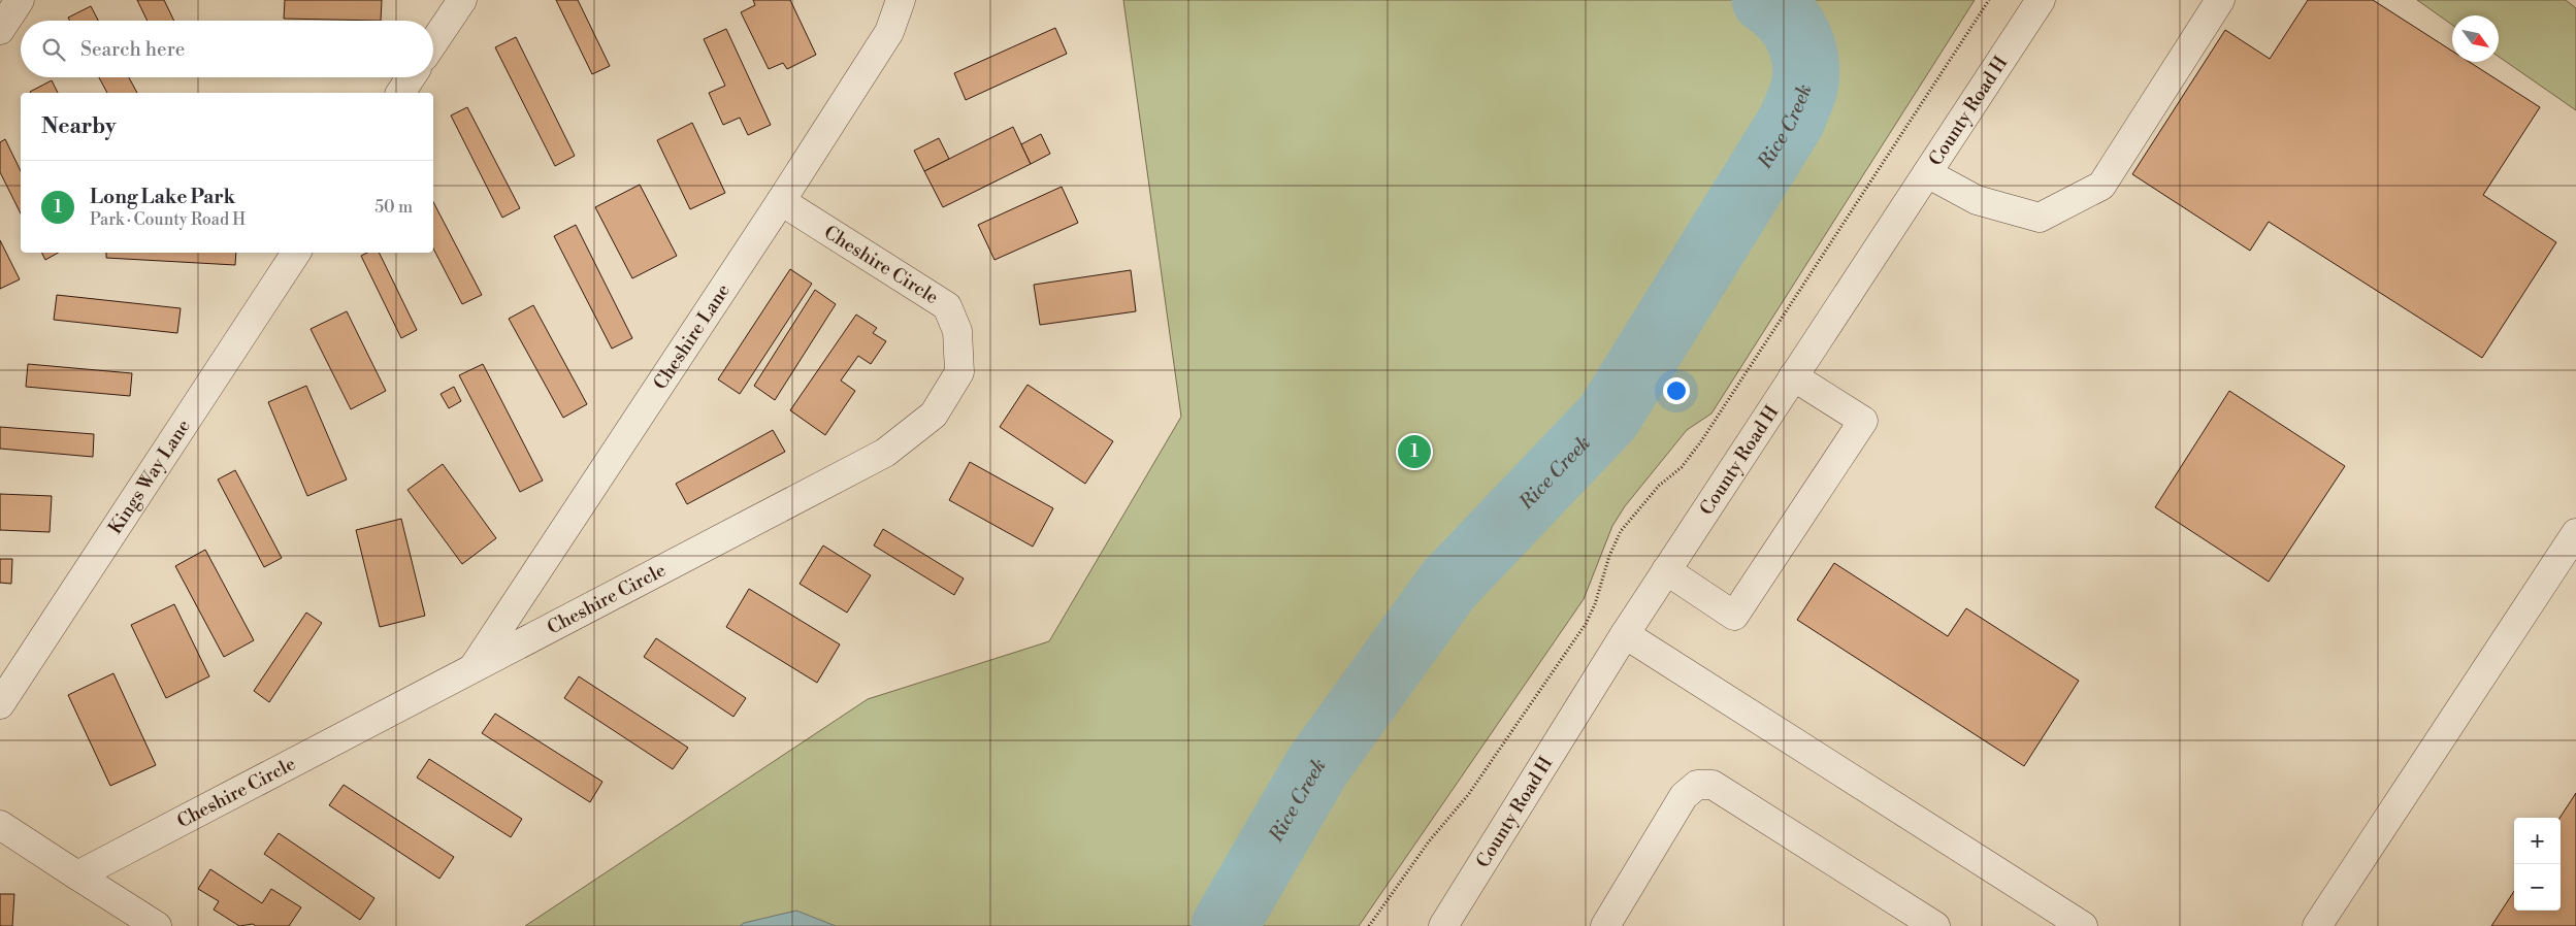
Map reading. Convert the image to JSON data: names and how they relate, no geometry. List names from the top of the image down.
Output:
{
  "streets": {
    "street": [
      "County Road H",
      "Cheshire Circle",
      "Cheshire Lane",
      "Kings Way Lane"
    ]
  },
  "crossings": [
    ["Cheshire Circle", "Cheshire Lane"]
  ],
  "water": ["Rice Creek"],
  "north": "bottom right",
  "page": {
    "search": "Search here",
    "heading": "Nearby",
    "list": [
      {
        "mark": "1",
        "name": "Long Lake Park",
        "note": "Park · County Road H",
        "value": "50 m"
      }
    ],
    "pins": "1",
    "map_buttons": ["+", "−"]
  }
}
